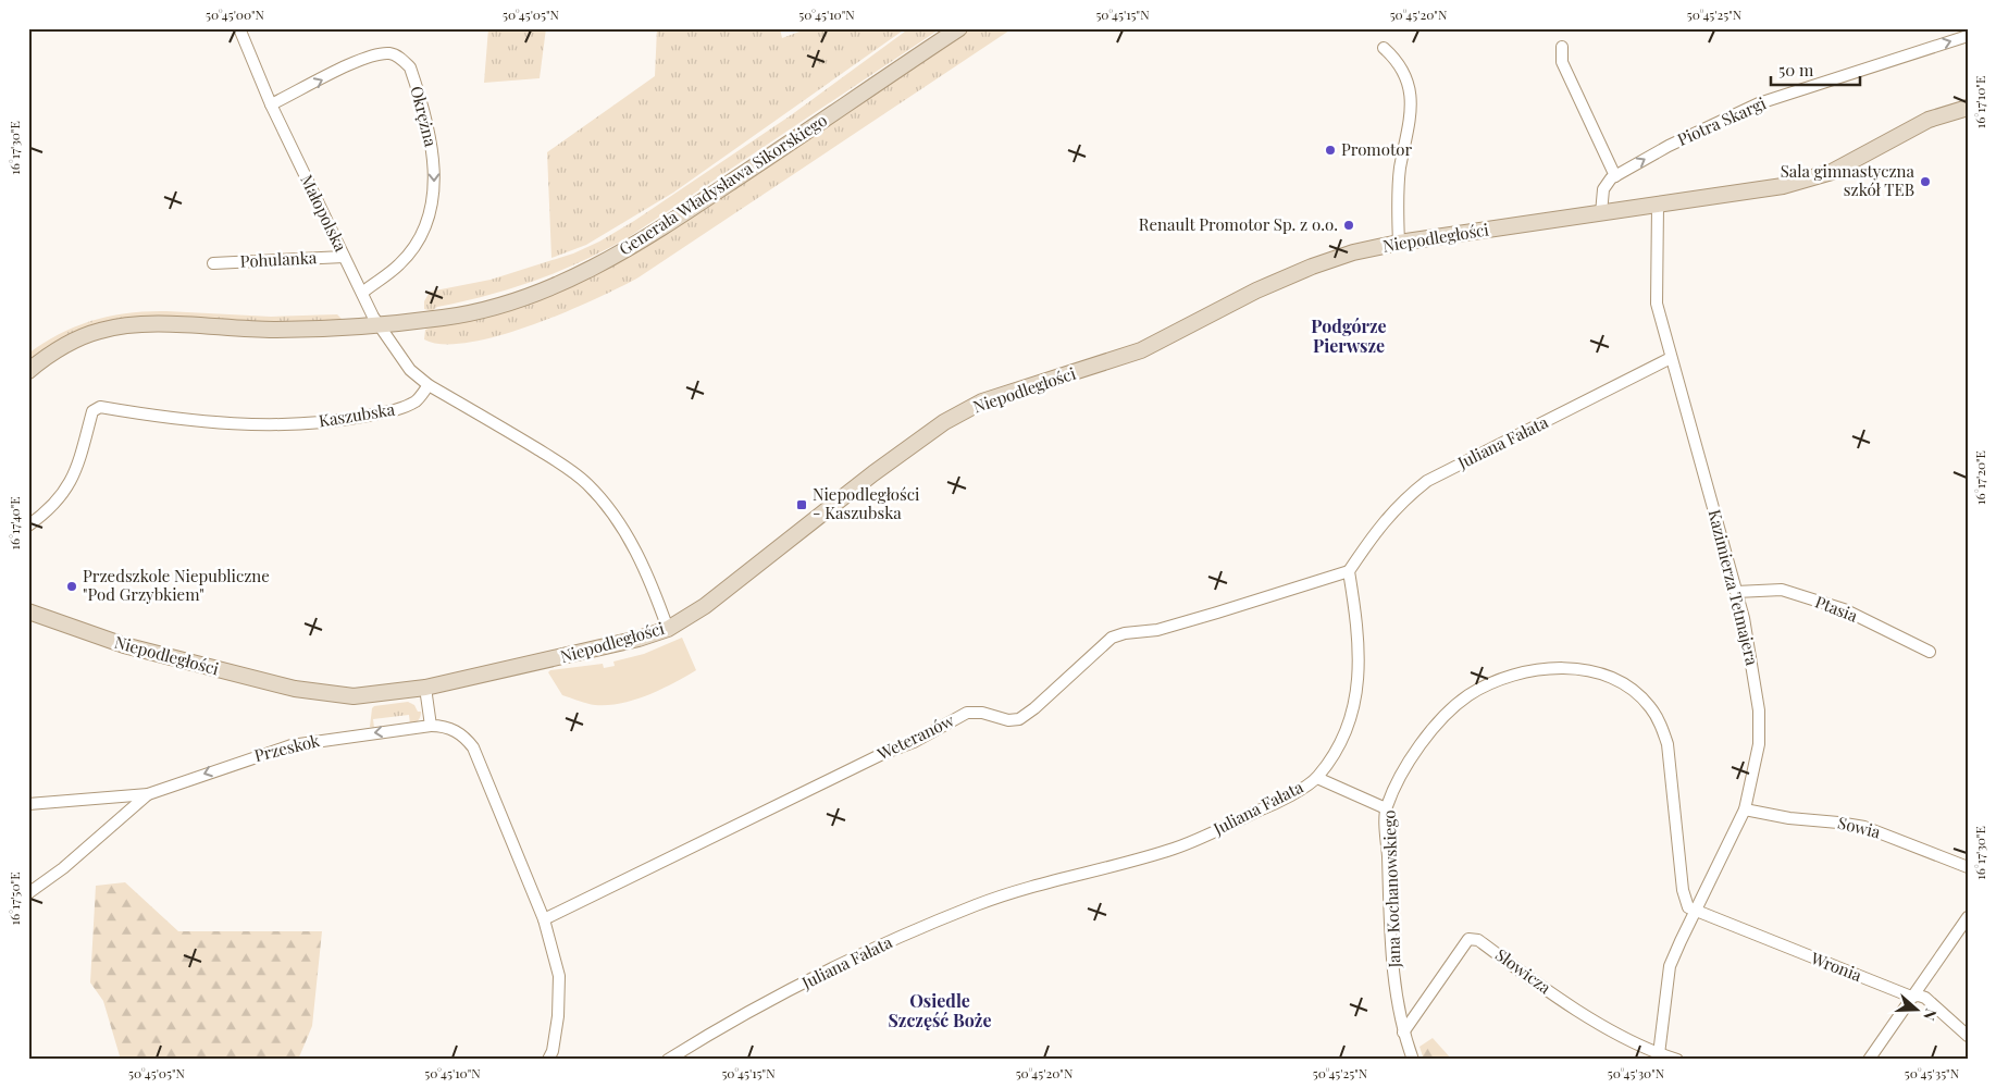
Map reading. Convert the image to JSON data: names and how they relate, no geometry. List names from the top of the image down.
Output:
{
  "streets": {
    "street": [
      "Okrężna",
      "Piotra Skargi",
      "Generała Władysława Sikorskiego",
      "Małopolska",
      "Niepodległości",
      "Pohulanka",
      "Kaszubska",
      "Juliana Fałata",
      "Kazimierza Tetmajera",
      "Ptasia",
      "Weteranów",
      "Przeskok",
      "Sowia",
      "Jana Kochanowskiego",
      "Wronia",
      "Słowicza"
    ]
  },
  "crossings": [
    ["Okrężna", "Małopolska"],
    ["Generała Władysława Sikorskiego", "Małopolska"],
    ["Małopolska", "Pohulanka"],
    ["Małopolska", "Kaszubska"],
    ["Niepodległości", "Kazimierza Tetmajera"],
    ["Juliana Fałata", "Kazimierza Tetmajera"],
    ["Juliana Fałata", "Weteranów"],
    ["Kazimierza Tetmajera", "Ptasia"],
    ["Kazimierza Tetmajera", "Sowia"],
    ["Kazimierza Tetmajera", "Jana Kochanowskiego"],
    ["Kazimierza Tetmajera", "Wronia"],
    ["Kazimierza Tetmajera", "Słowicza"],
    ["Jana Kochanowskiego", "Wronia"],
    ["Jana Kochanowskiego", "Słowicza"]
  ],
  "one_way": ["Piotra Skargi", "Przeskok"],
  "districts": ["Podgórze Pierwsze", "Osiedle Szczęść Boże"],
  "places": {
    "other": [
      "Promotor",
      "Sala gimnastyczna szkół TEB",
      "Renault Promotor Sp. z o.o.",
      "Przedszkole Niepubliczne \"Pod Grzybkiem\""
    ],
    "transit": ["Niepodległości - Kaszubska"]
  },
  "scale_bar": "50 m",
  "north": "right",
  "coordinates": [
    "50°45'00\"N",
    "50°45'05\"N",
    "50°45'10\"N",
    "50°45'15\"N",
    "50°45'20\"N",
    "50°45'25\"N",
    "16°17'10\"E",
    "16°17'30\"E",
    "16°17'20\"E",
    "16°17'40\"E",
    "16°17'50\"E",
    "50°45'30\"N",
    "50°45'35\"N"
  ]
}
